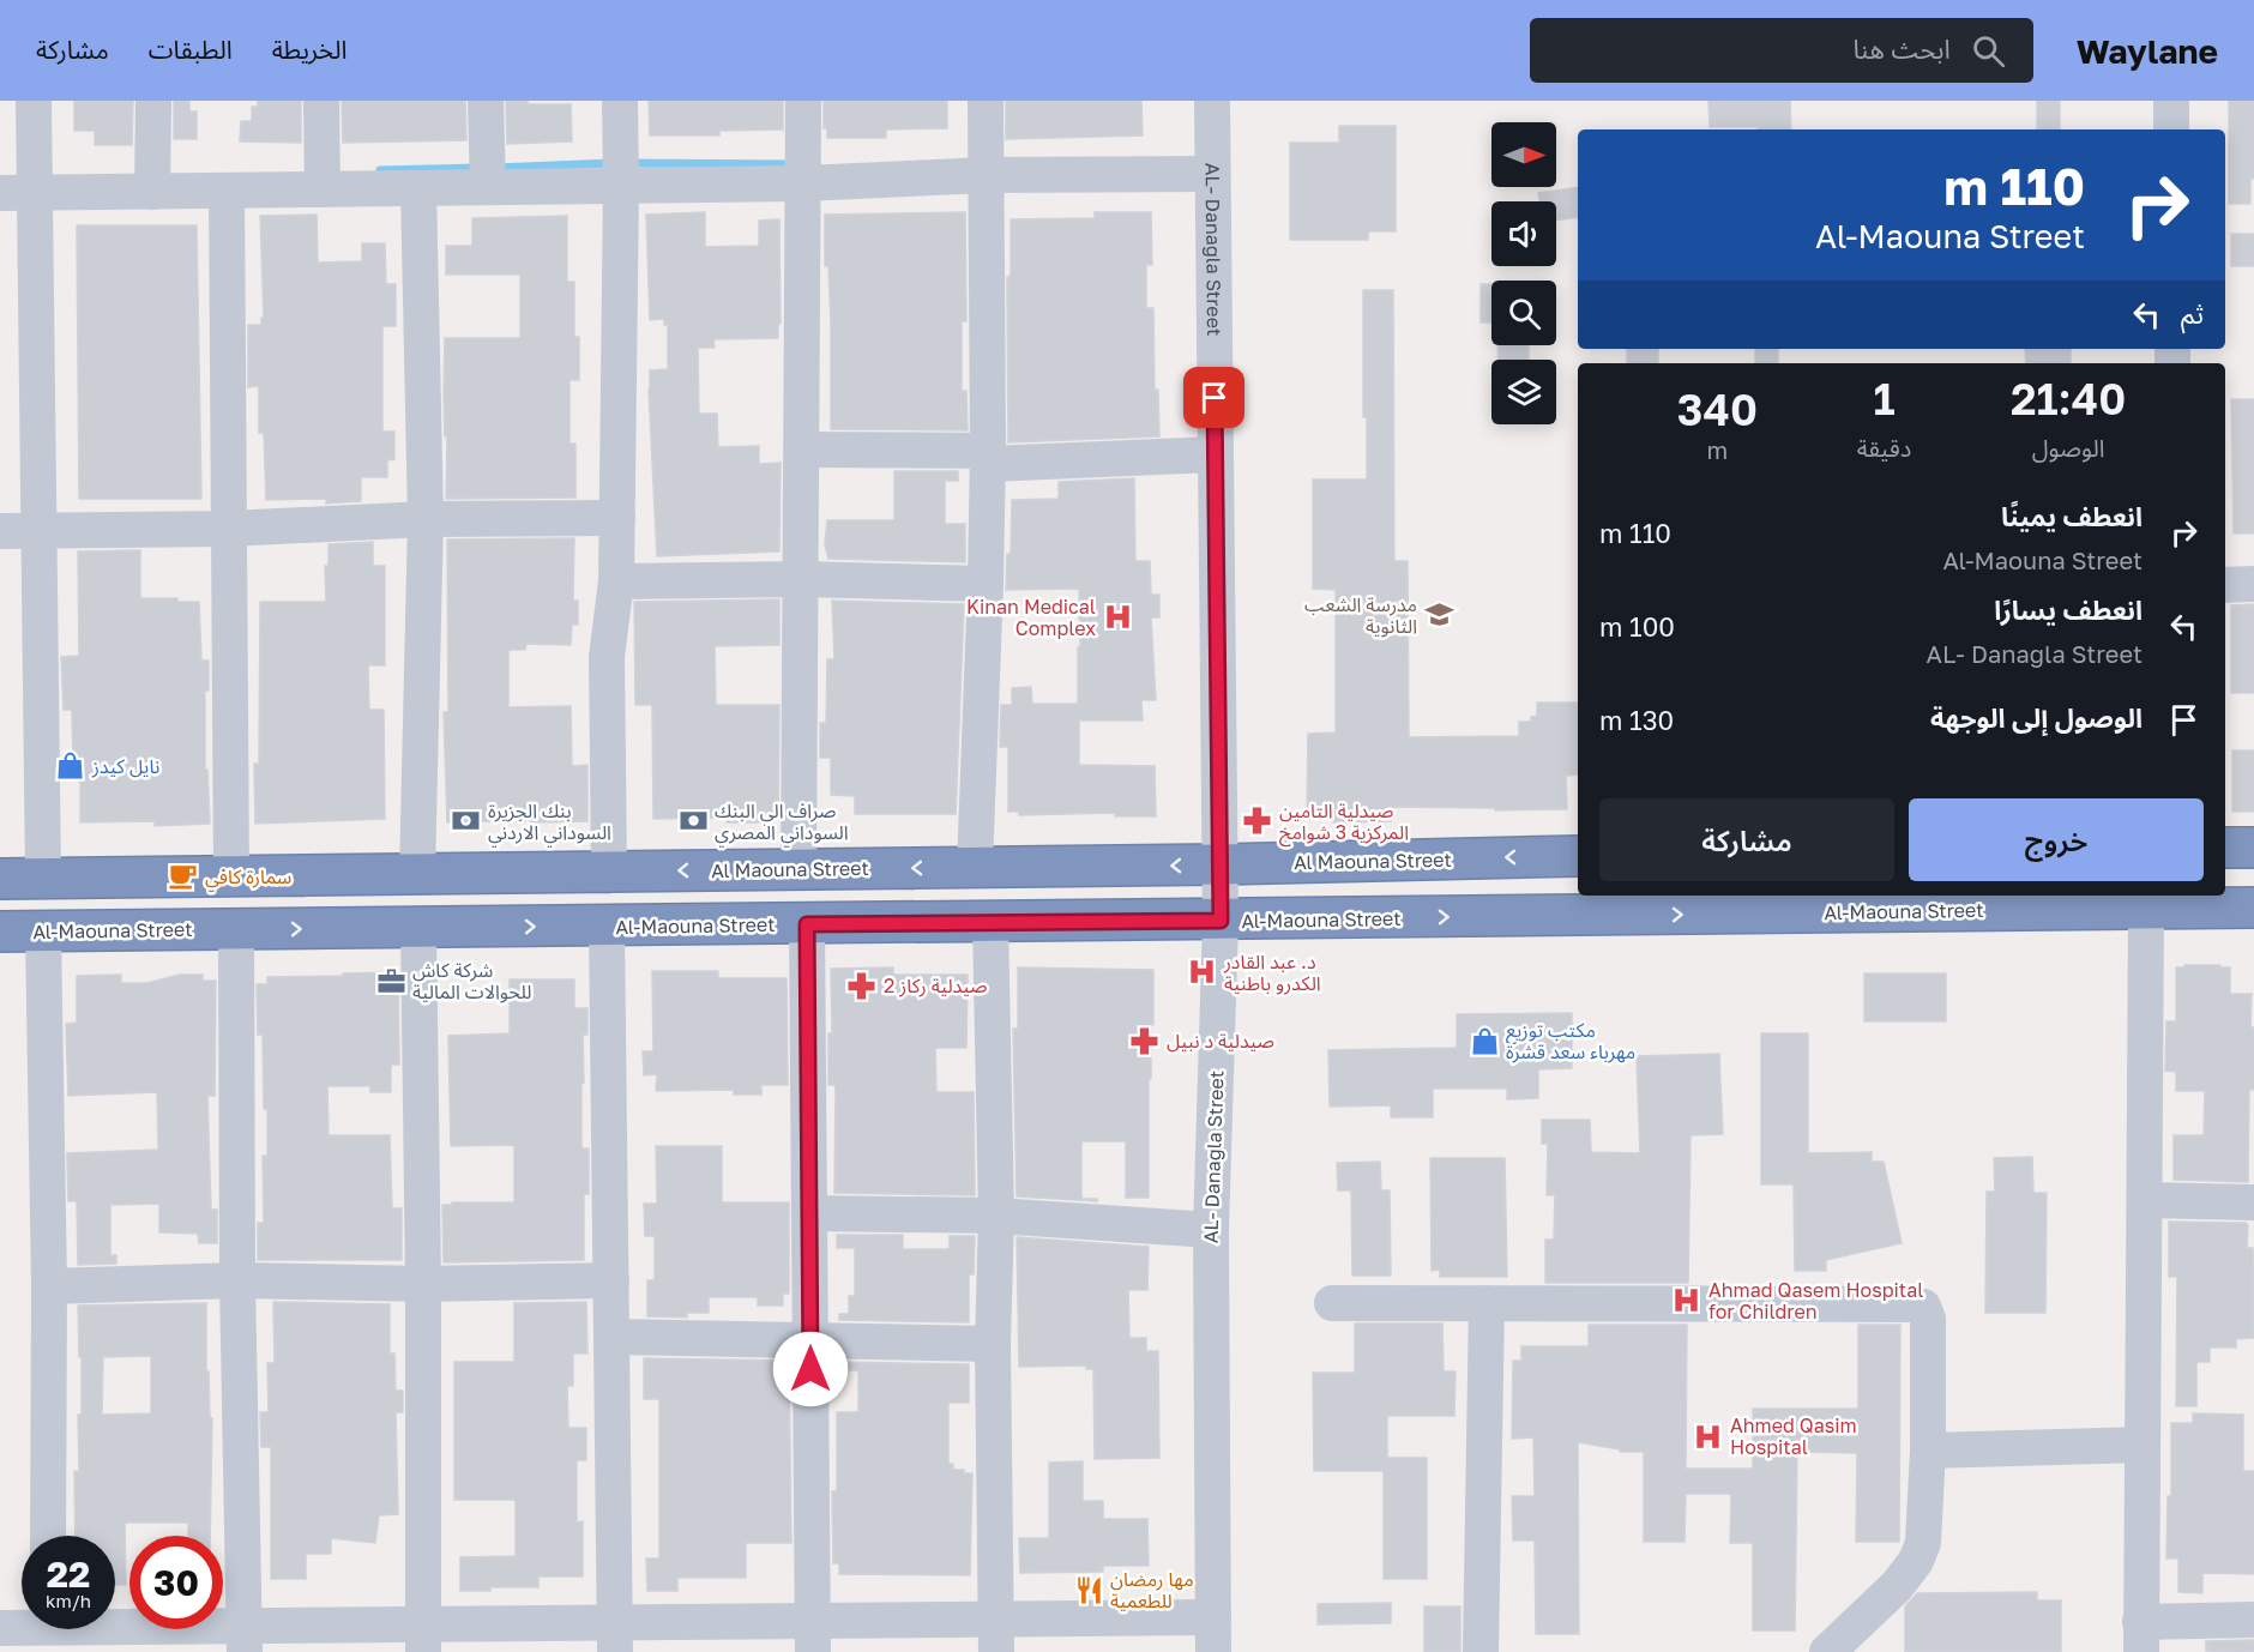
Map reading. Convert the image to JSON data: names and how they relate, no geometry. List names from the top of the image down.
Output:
{
  "streets": {
    "highway": ["Al Maouna Street", "Al-Maouna Street"],
    "street": ["AL- Danagla Street"]
  },
  "crossings": [
    ["AL- Danagla Street", "Al Maouna Street"],
    ["AL- Danagla Street", "Al-Maouna Street"]
  ],
  "one_way": ["Al Maouna Street", "Al-Maouna Street"],
  "places": {
    "school or university": ["مدرسة الشعب الثانوية"],
    "hospital": [
      "Kinan Medical Complex",
      "د. عبد القادر الكدرو باطنية",
      "Ahmad Qasem Hospital for Children",
      "Ahmed Qasim Hospital"
    ],
    "shop": ["نايل كيدز", "مكتب توزيع مهرباء سعد قشرة"],
    "bank": ["بنك الجزيرة السوداني الاردني", "صراف الي البنك السوداني المصري"],
    "pharmacy": ["صيدلية التامين المركزية 3 شوامخ", "صيدلية ركاز 2", "صيدلية د نبيل"],
    "cafe": ["سمارة كافي"],
    "office": ["شركة كاش للحوالات المالية"],
    "restaurant": ["مها رمضان للطعمية"]
  },
  "north": "right",
  "page": {
    "header": "Waylane",
    "search": "ابحث هنا",
    "nav": ["الخريطة", "الطبقات", "مشاركة"],
    "turn": ["110 m", "Al-Maouna Street"],
    "then": "ثم",
    "eta": [
      "21:40",
      "الوصول",
      "1",
      "دقيقة",
      "340",
      "m"
    ],
    "list": [
      {
        "name": "انعطف يمينًا",
        "note": "Al-Maouna Street",
        "value": "110 m"
      },
      {
        "name": "انعطف يسارًا",
        "note": "AL- Danagla Street",
        "value": "100 m"
      },
      {
        "name": "الوصول إلى الوجهة",
        "value": "130 m"
      }
    ],
    "buttons": ["خروج", "مشاركة"],
    "speed": "22 km/h",
    "limit": "30"
  }
}
